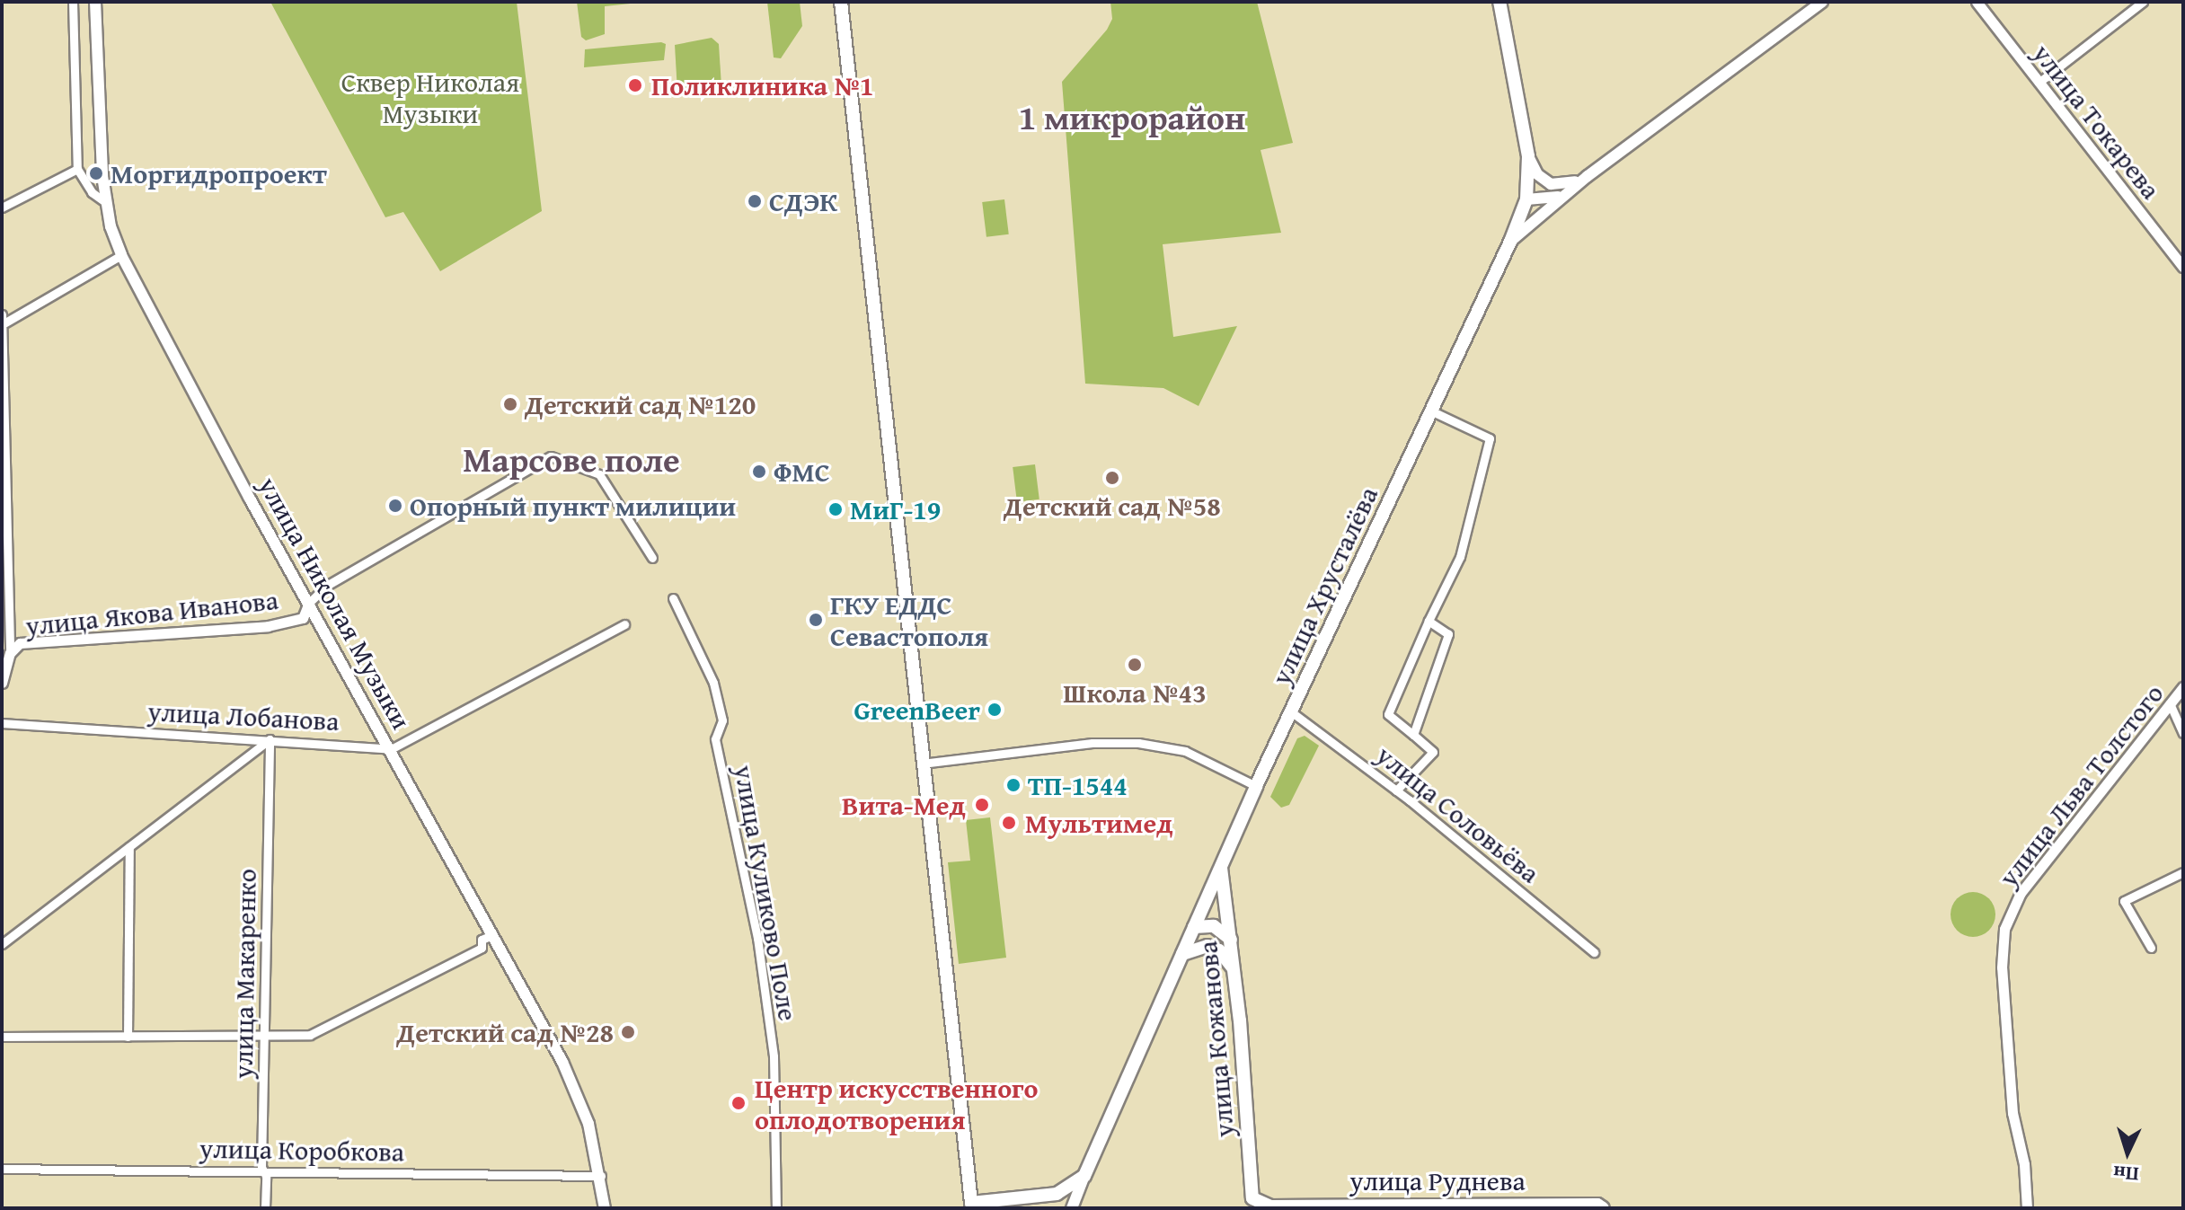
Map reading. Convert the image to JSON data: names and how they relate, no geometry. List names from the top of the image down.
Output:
{
  "streets": {
    "main road": [
      "улица Хрусталёва",
      "улица Николая Музыки",
      "улица Кожанова",
      "улица Руднева"
    ],
    "street": [
      "улица Токарева",
      "улица Якова Иванова",
      "улица Лобанова",
      "улица Льва Толстого",
      "улица Соловьёва",
      "улица Куликово Поле",
      "улица Макаренко",
      "улица Коробкова"
    ]
  },
  "crossings": [
    ["улица Хрусталёва", "улица Соловьёва"],
    ["улица Хрусталёва", "улица Кожанова"],
    ["улица Николая Музыки", "улица Якова Иванова"],
    ["улица Николая Музыки", "улица Лобанова"],
    ["улица Николая Музыки", "улица Коробкова"],
    ["улица Лобанова", "улица Макаренко"],
    ["улица Макаренко", "улица Коробкова"],
    ["улица Кожанова", "улица Руднева"]
  ],
  "districts": ["1 микрорайон", "Марсове поле"],
  "parks": ["Сквер Николая Музыки"],
  "places": [
    "Поликлиника №1",
    "Моргидропроект",
    "СДЭК",
    "Детский сад №120",
    "ФМС",
    "Детский сад №58",
    "Опорный пункт милиции",
    "МиГ-19",
    "ГКУ ЕДДС Севастополя",
    "Школа №43",
    "GreenBeer",
    "ТП-1544",
    "Вита-Мед",
    "Мультимед",
    "Детский сад №28",
    "Центр искусственного оплодотворения"
  ],
  "north": "bottom"
}
